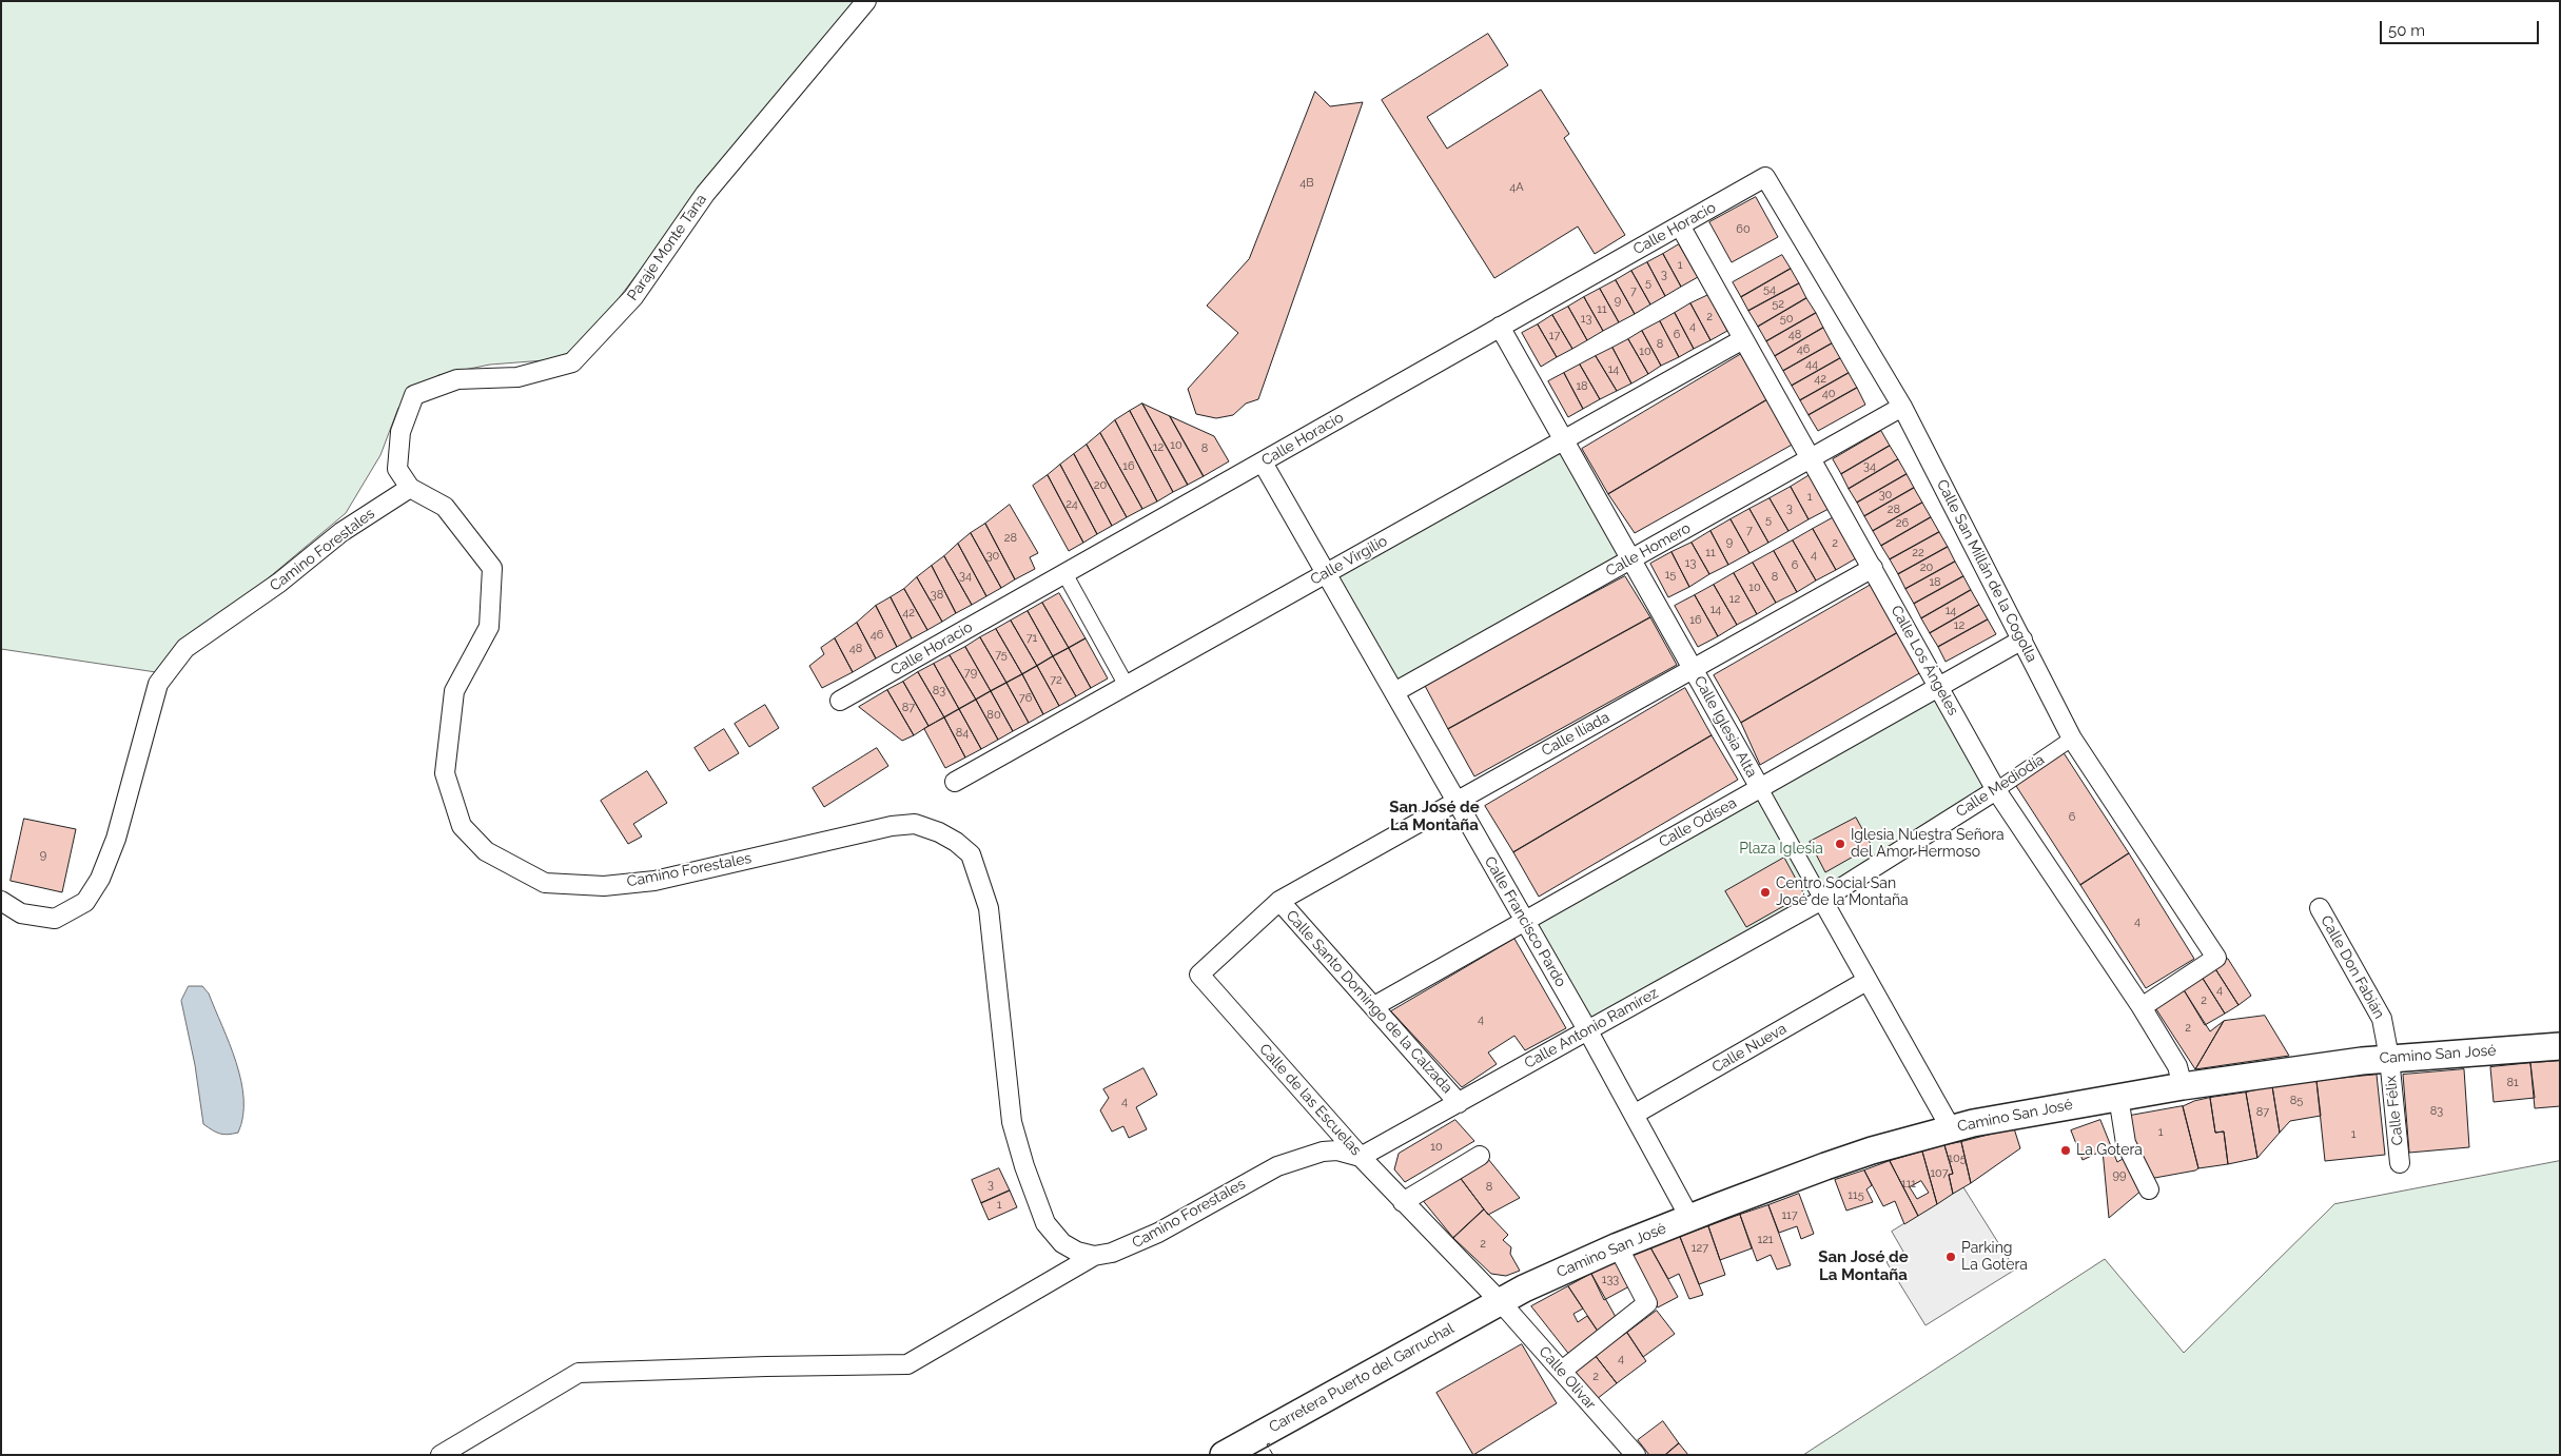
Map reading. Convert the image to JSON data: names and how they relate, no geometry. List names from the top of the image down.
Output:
{
  "streets": {
    "main road": ["Camino San José", "Carretera Puerto del Garruchal"],
    "street": [
      "Calle Horacio",
      "Paraje Monte Tana",
      "Camino Forestales",
      "Calle Homero",
      "Calle Virgilio",
      "Calle San Millán de la Cogolla",
      "Calle Los Ángeles",
      "Calle Iglesia Alta",
      "Calle Ilíada",
      "Calle Mediodía",
      "Calle Odisea",
      "Calle Francisco Pardo",
      "Calle Don Fabián",
      "Calle Santo Domingo de la Calzada",
      "Calle Antonio Ramírez",
      "Calle Nueva",
      "Calle de las Escuelas",
      "Calle Félix",
      "Calle Olivar"
    ]
  },
  "crossings": [
    ["Calle Horacio", "Calle San Millán de la Cogolla"],
    ["Calle Horacio", "Calle Los Ángeles"],
    ["Calle Horacio", "Calle Iglesia Alta"],
    ["Calle Horacio", "Calle Francisco Pardo"],
    ["Paraje Monte Tana", "Camino Forestales"],
    ["Camino Forestales", "Calle Antonio Ramírez"],
    ["Camino Forestales", "Calle de las Escuelas"],
    ["Calle Homero", "Calle San Millán de la Cogolla"],
    ["Calle Homero", "Calle Los Ángeles"],
    ["Calle Homero", "Calle Iglesia Alta"],
    ["Calle Homero", "Calle Francisco Pardo"],
    ["Calle Virgilio", "Calle Los Ángeles"],
    ["Calle Virgilio", "Calle Iglesia Alta"],
    ["Calle Virgilio", "Calle Francisco Pardo"],
    ["Calle San Millán de la Cogolla", "Calle Los Ángeles"],
    ["Calle San Millán de la Cogolla", "Calle Mediodía"],
    ["Calle San Millán de la Cogolla", "Calle Odisea"],
    ["Calle Los Ángeles", "Calle Ilíada"],
    ["Calle Los Ángeles", "Calle Mediodía"],
    ["Calle Los Ángeles", "Calle Odisea"],
    ["Calle Los Ángeles", "Camino San José"],
    ["Calle Iglesia Alta", "Calle Ilíada"],
    ["Calle Iglesia Alta", "Calle Mediodía"],
    ["Calle Iglesia Alta", "Calle Odisea"],
    ["Calle Iglesia Alta", "Calle Antonio Ramírez"],
    ["Calle Iglesia Alta", "Calle Nueva"],
    ["Calle Iglesia Alta", "Camino San José"],
    ["Calle Ilíada", "Calle Francisco Pardo"],
    ["Calle Ilíada", "Calle Santo Domingo de la Calzada"],
    ["Calle Ilíada", "Calle de las Escuelas"],
    ["Calle Mediodía", "Calle Antonio Ramírez"],
    ["Calle Odisea", "Calle Francisco Pardo"],
    ["Calle Odisea", "Calle Santo Domingo de la Calzada"],
    ["Calle Francisco Pardo", "Calle Antonio Ramírez"],
    ["Calle Francisco Pardo", "Calle Nueva"],
    ["Calle Francisco Pardo", "Camino San José"],
    ["Calle Don Fabián", "Camino San José"],
    ["Calle Don Fabián", "Calle Félix"],
    ["Calle Santo Domingo de la Calzada", "Calle Antonio Ramírez"],
    ["Calle Santo Domingo de la Calzada", "Calle de las Escuelas"],
    ["Calle Antonio Ramírez", "Calle de las Escuelas"],
    ["Camino San José", "Calle de las Escuelas"],
    ["Camino San José", "Calle Félix"],
    ["Camino San José", "Carretera Puerto del Garruchal"],
    ["Camino San José", "Calle Olivar"],
    ["Calle de las Escuelas", "Carretera Puerto del Garruchal"],
    ["Calle de las Escuelas", "Calle Olivar"],
    ["Carretera Puerto del Garruchal", "Calle Olivar"]
  ],
  "districts": ["San José de La Montaña", "San José de La Montaña"],
  "parks": ["Plaza Iglesia"],
  "places": [
    "Iglesia Nuestra Señora del Amor Hermoso",
    "Centro Social San José de la Montaña",
    "La Gotera",
    "Parking La Gotera"
  ],
  "house_numbers": [
    "4B",
    "4A",
    "60",
    "1",
    "3",
    "5",
    "54",
    "7",
    "9",
    "52",
    "11",
    "2",
    "13",
    "50",
    "4",
    "6",
    "48",
    "17",
    "8",
    "46",
    "10",
    "44",
    "14",
    "42",
    "18",
    "40",
    "10",
    "12",
    "8",
    "16",
    "34",
    "20",
    "30",
    "1",
    "24",
    "3",
    "28",
    "5",
    "26",
    "7",
    "28",
    "9",
    "2",
    "11",
    "22",
    "4",
    "30",
    "13",
    "6",
    "20",
    "15",
    "34",
    "8",
    "18",
    "10",
    "38",
    "12",
    "14",
    "14",
    "42",
    "16",
    "12",
    "46",
    "71",
    "48",
    "75",
    "79",
    "72",
    "83",
    "76",
    "87",
    "80",
    "84",
    "6",
    "9",
    "4",
    "4",
    "2",
    "4",
    "2",
    "81",
    "85",
    "4",
    "83",
    "87",
    "1",
    "1",
    "10",
    "105",
    "107",
    "99",
    "111",
    "3",
    "8",
    "115",
    "1",
    "117",
    "121",
    "2",
    "127",
    "133",
    "4",
    "2"
  ],
  "scale_bar": "50 m"
}
